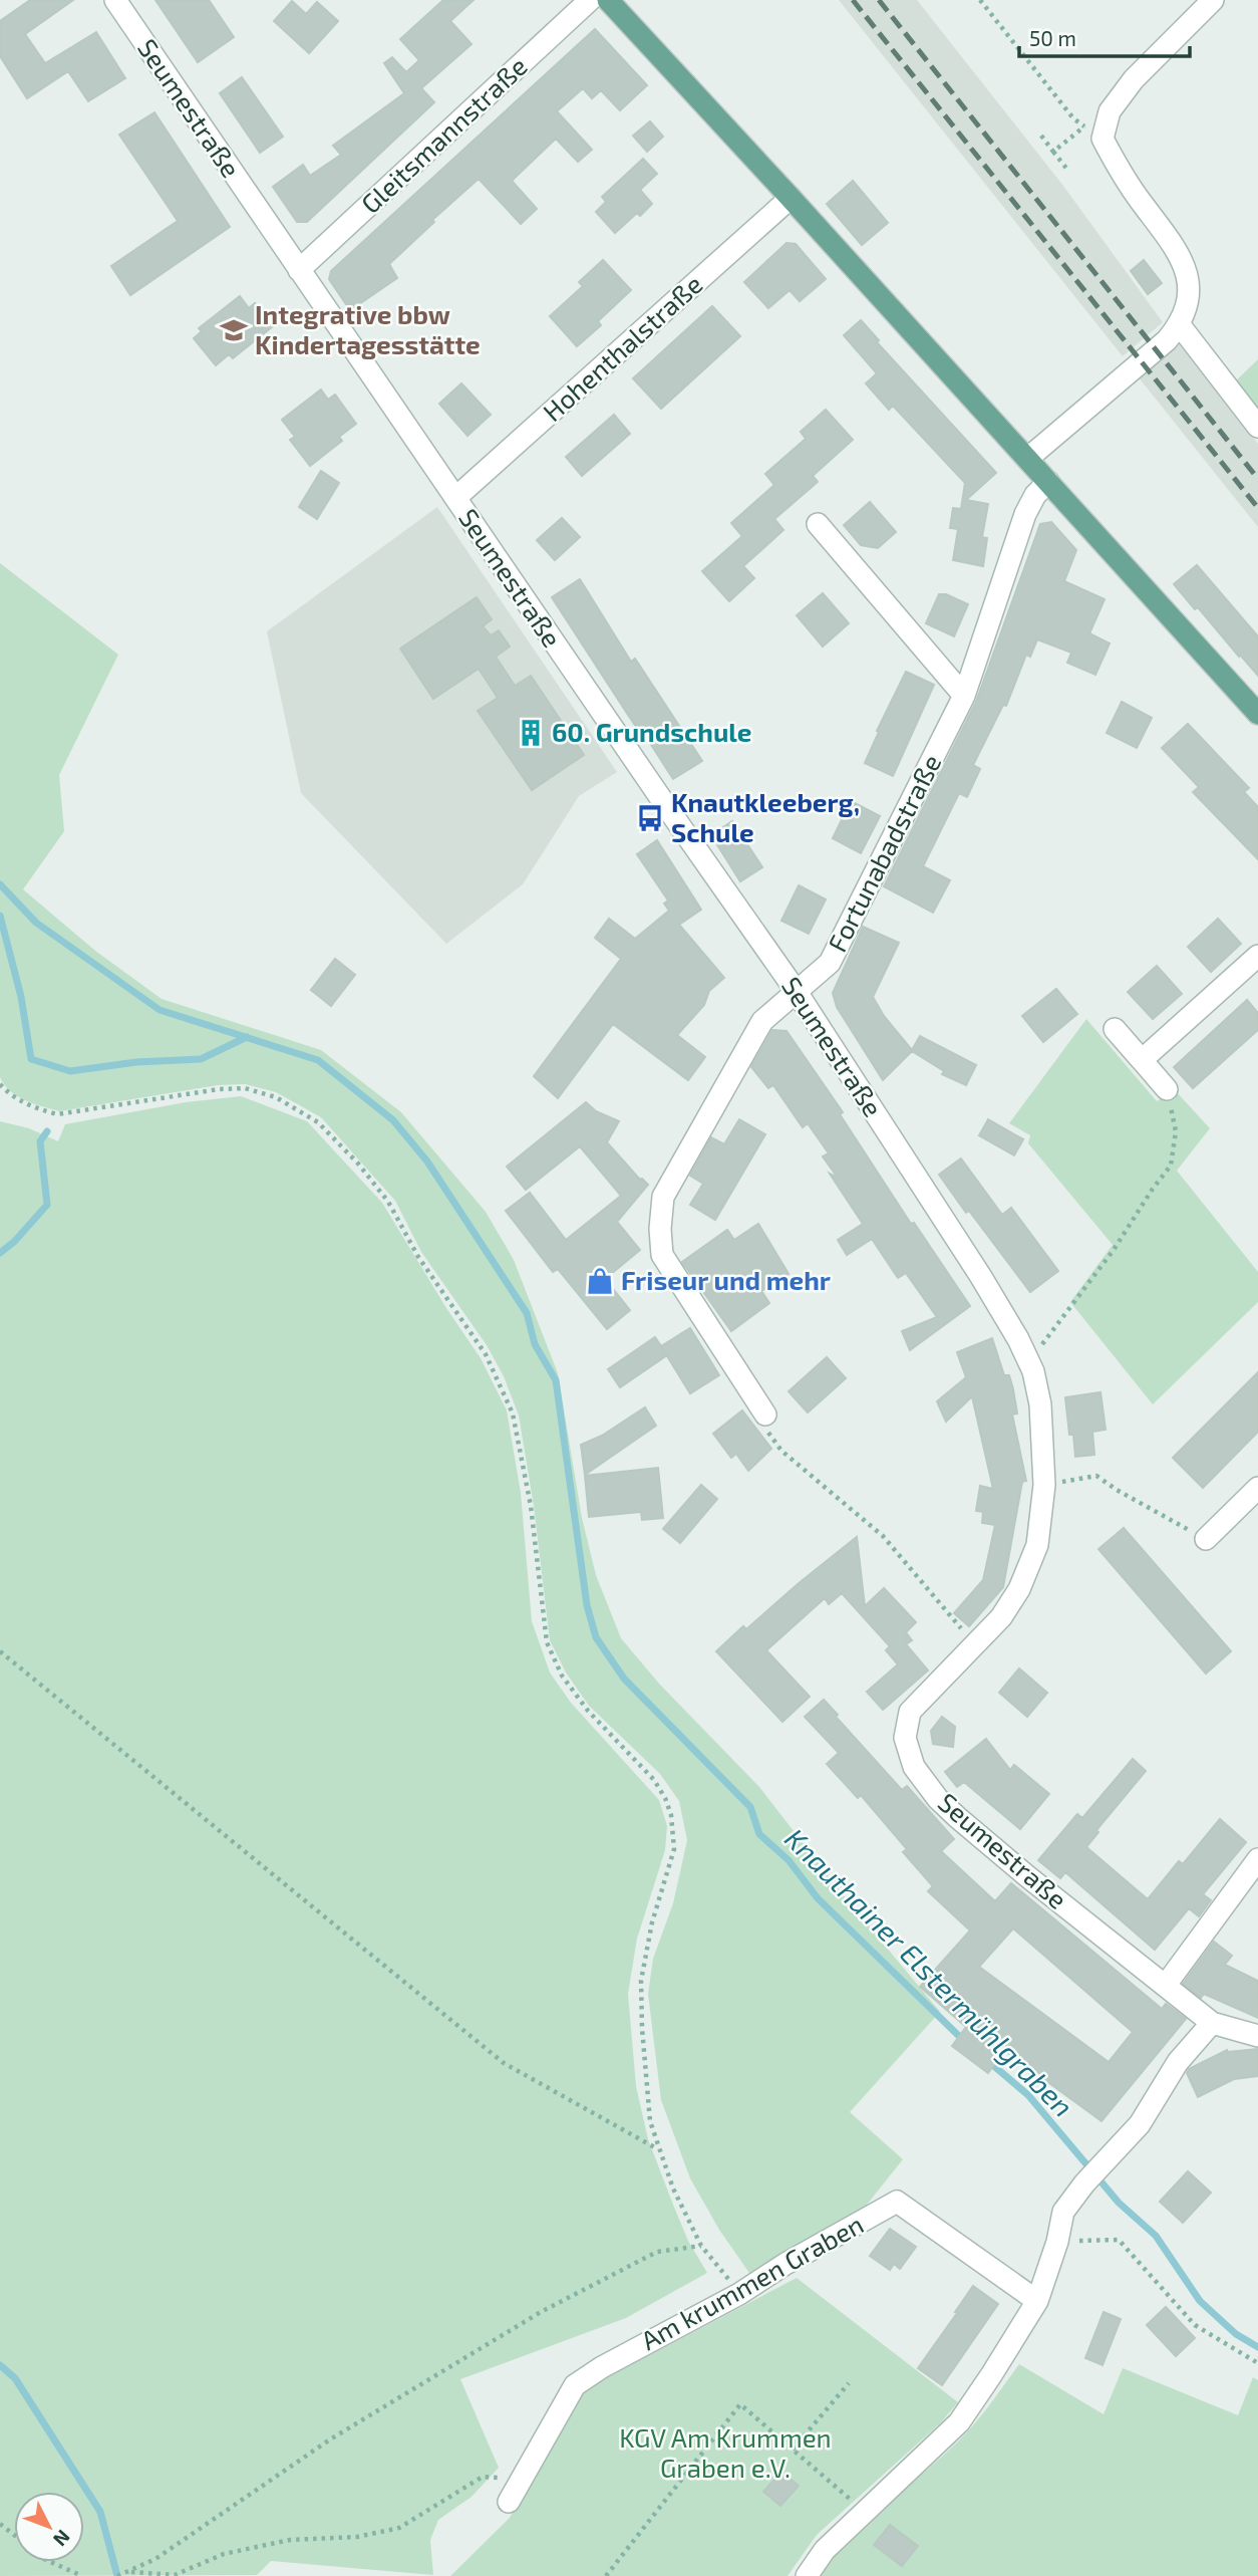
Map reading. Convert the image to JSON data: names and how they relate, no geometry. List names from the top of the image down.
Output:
{
  "streets": {
    "street": [
      "Seumestraße",
      "Gleitsmannstraße",
      "Hohenthalstraße",
      "Fortunabadstraße",
      "Am krummen Graben"
    ]
  },
  "crossings": [
    ["Seumestraße", "Gleitsmannstraße"],
    ["Seumestraße", "Hohenthalstraße"],
    ["Seumestraße", "Fortunabadstraße"]
  ],
  "water": ["Knauthainer Elstermühlgraben"],
  "parks": ["KGV Am Krummen Graben e.V."],
  "places": {
    "school or university": ["Integrative bbw Kindertagesstätte"],
    "building": ["60. Grundschule"],
    "bus stop": ["Knautkleeberg, Schule"],
    "shop": ["Friseur und mehr"]
  },
  "scale_bar": "50 m",
  "north": "bottom right"
}
